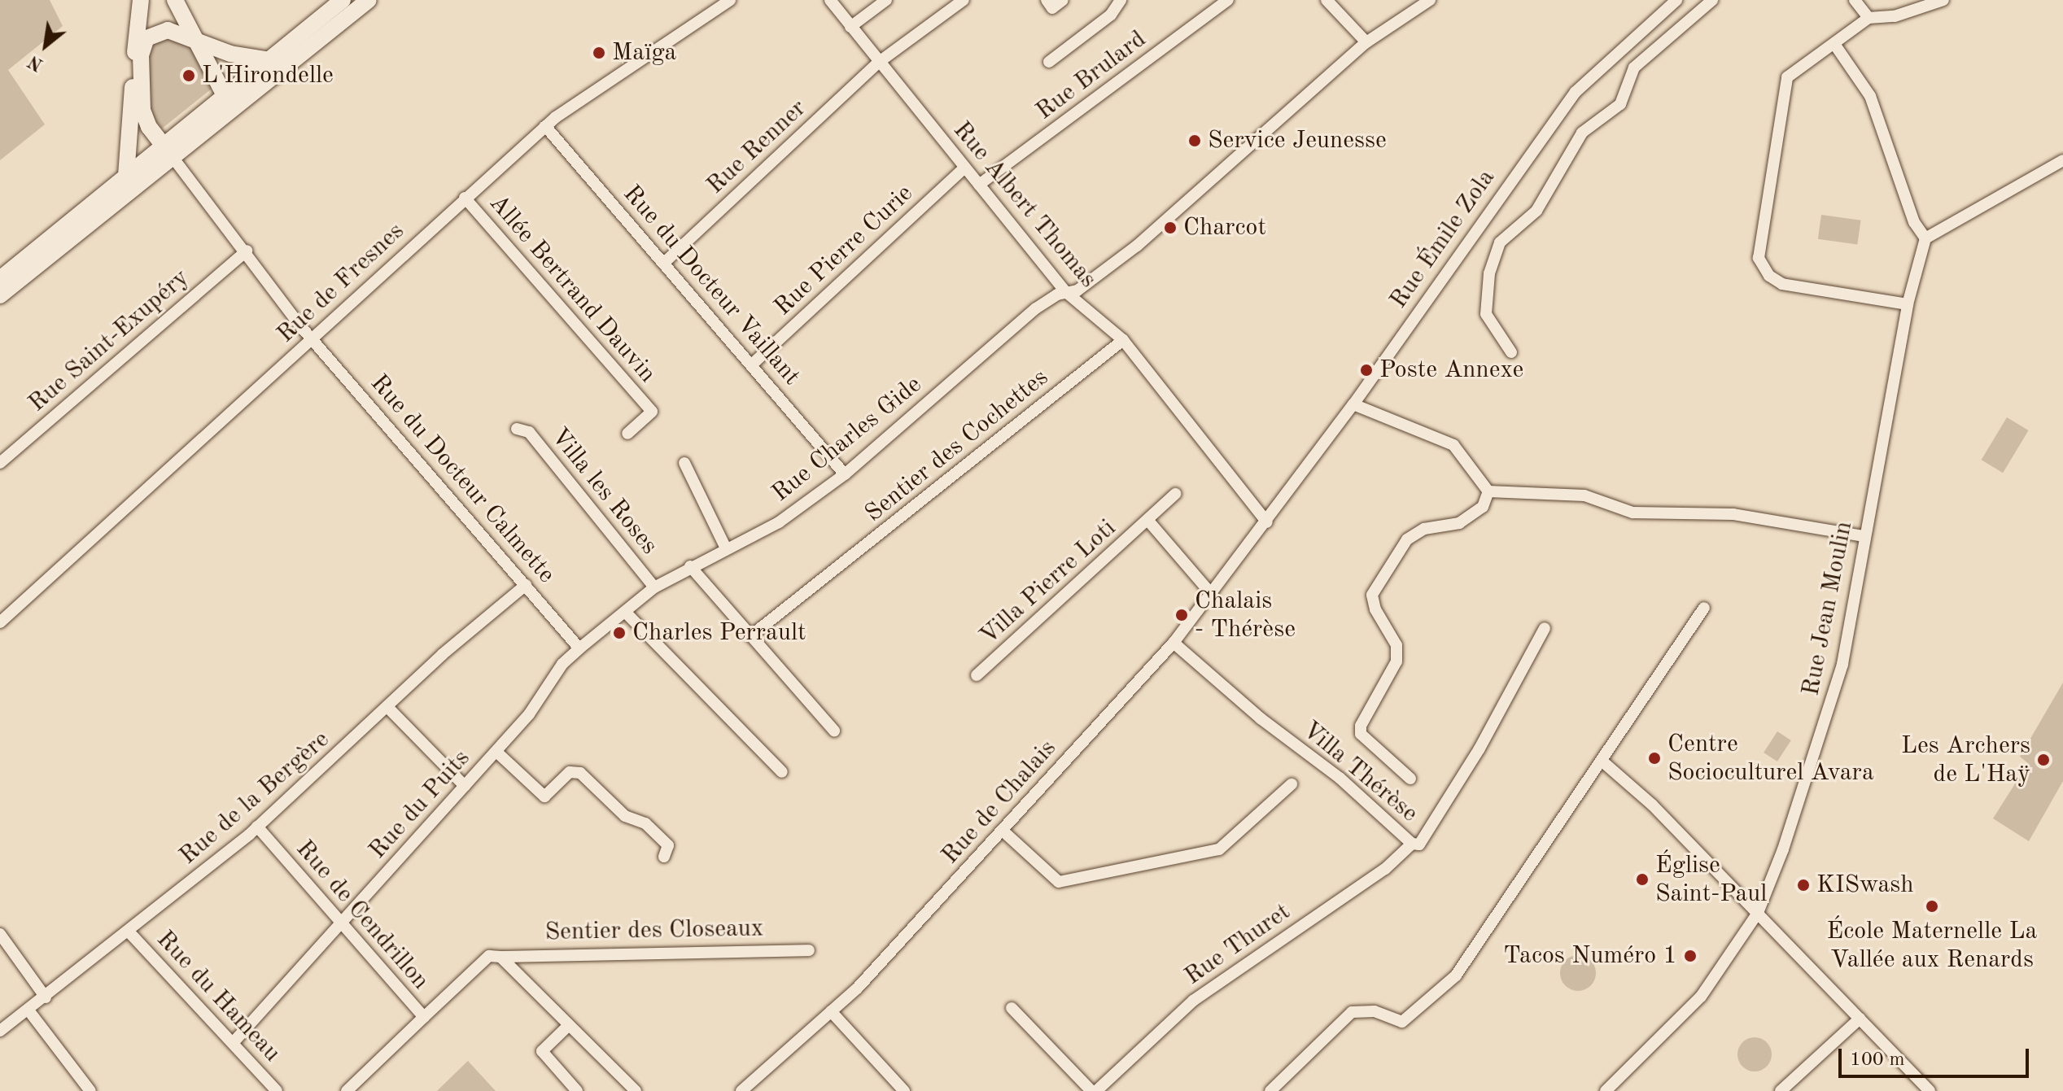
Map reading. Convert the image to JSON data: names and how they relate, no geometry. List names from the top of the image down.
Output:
{
  "streets": {
    "street": [
      "Rue Brulard",
      "Rue Renner",
      "Rue Albert Thomas",
      "Rue Émile Zola",
      "Rue Pierre Curie",
      "Rue de Fresnes",
      "Rue du Docteur Vaillant",
      "Allée Bertrand Dauvin",
      "Rue Saint-Exupéry",
      "Rue Charles Gide",
      "Sentier des Cochettes",
      "Rue du Docteur Calmette",
      "Villa les Roses",
      "Villa Pierre Loti",
      "Rue Jean Moulin",
      "Villa Thérèse",
      "Rue de la Bergère",
      "Rue de Chalais",
      "Rue du Puits",
      "Rue de Cendrillon",
      "Sentier des Closeaux",
      "Rue Thuret",
      "Rue du Hameau"
    ]
  },
  "crossings": [
    ["Rue Brulard", "Rue Albert Thomas"],
    ["Rue Renner", "Rue Albert Thomas"],
    ["Rue Renner", "Rue du Docteur Vaillant"],
    ["Rue Albert Thomas", "Rue Émile Zola"],
    ["Rue Albert Thomas", "Rue Pierre Curie"],
    ["Rue Albert Thomas", "Rue Charles Gide"],
    ["Rue Albert Thomas", "Sentier des Cochettes"],
    ["Rue Albert Thomas", "Rue de Chalais"],
    ["Rue Émile Zola", "Rue de Chalais"],
    ["Rue Pierre Curie", "Rue du Docteur Vaillant"],
    ["Rue de Fresnes", "Rue du Docteur Vaillant"],
    ["Rue de Fresnes", "Allée Bertrand Dauvin"],
    ["Rue de Fresnes", "Rue du Docteur Calmette"],
    ["Rue du Docteur Vaillant", "Rue Charles Gide"],
    ["Rue Saint-Exupéry", "Rue du Docteur Calmette"],
    ["Rue Charles Gide", "Rue du Docteur Calmette"],
    ["Rue Charles Gide", "Villa les Roses"],
    ["Rue Charles Gide", "Rue du Puits"],
    ["Rue du Docteur Calmette", "Rue de la Bergère"],
    ["Rue du Docteur Calmette", "Rue du Puits"],
    ["Villa Pierre Loti", "Rue de Chalais"],
    ["Villa Thérèse", "Rue de Chalais"],
    ["Villa Thérèse", "Rue Thuret"],
    ["Rue de la Bergère", "Rue de Cendrillon"],
    ["Rue de la Bergère", "Rue du Hameau"],
    ["Rue du Puits", "Rue de Cendrillon"],
    ["Rue du Puits", "Rue du Hameau"],
    ["Rue de Cendrillon", "Sentier des Closeaux"]
  ],
  "places": [
    "Maïga",
    "L'Hirondelle",
    "Service Jeunesse",
    "Charcot",
    "Poste Annexe",
    "Chalais - Thérèse",
    "Charles Perrault",
    "Centre Socioculturel Avara",
    "Les Archers de L'Haÿ",
    "Église Saint-Paul",
    "KISwash",
    "École Maternelle La Vallée aux Renards",
    "Tacos Numéro 1"
  ],
  "scale_bar": "100 m",
  "north": "bottom left"
}
